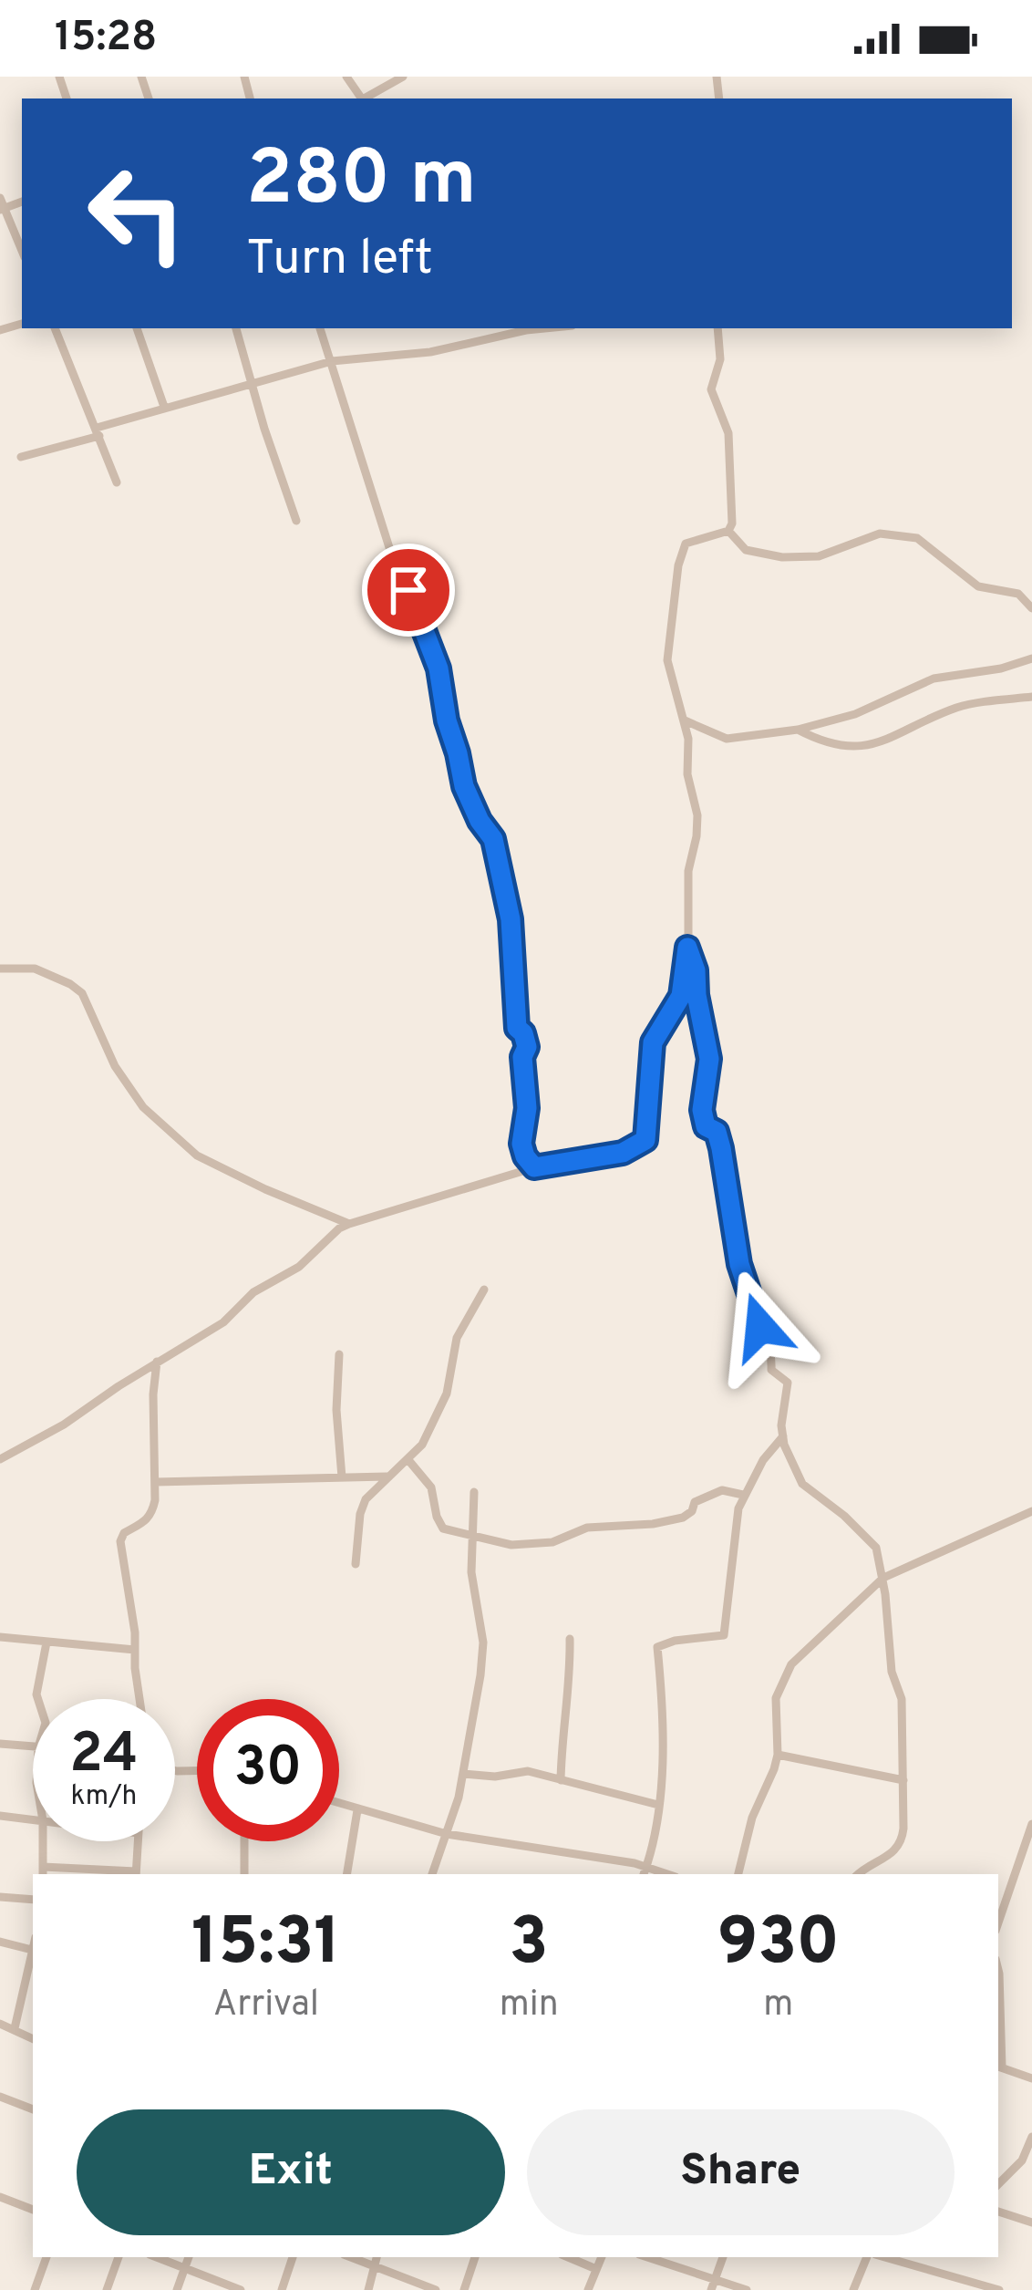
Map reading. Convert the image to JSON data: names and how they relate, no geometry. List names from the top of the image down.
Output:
{
  "page": {
    "status": "15:28",
    "turn": ["280 m", "Turn left"],
    "speed": "24 km/h",
    "limit": "30",
    "eta": [
      "15:31",
      "Arrival",
      "3",
      "min",
      "930",
      "m"
    ],
    "buttons": ["Exit", "Share"]
  }
}
